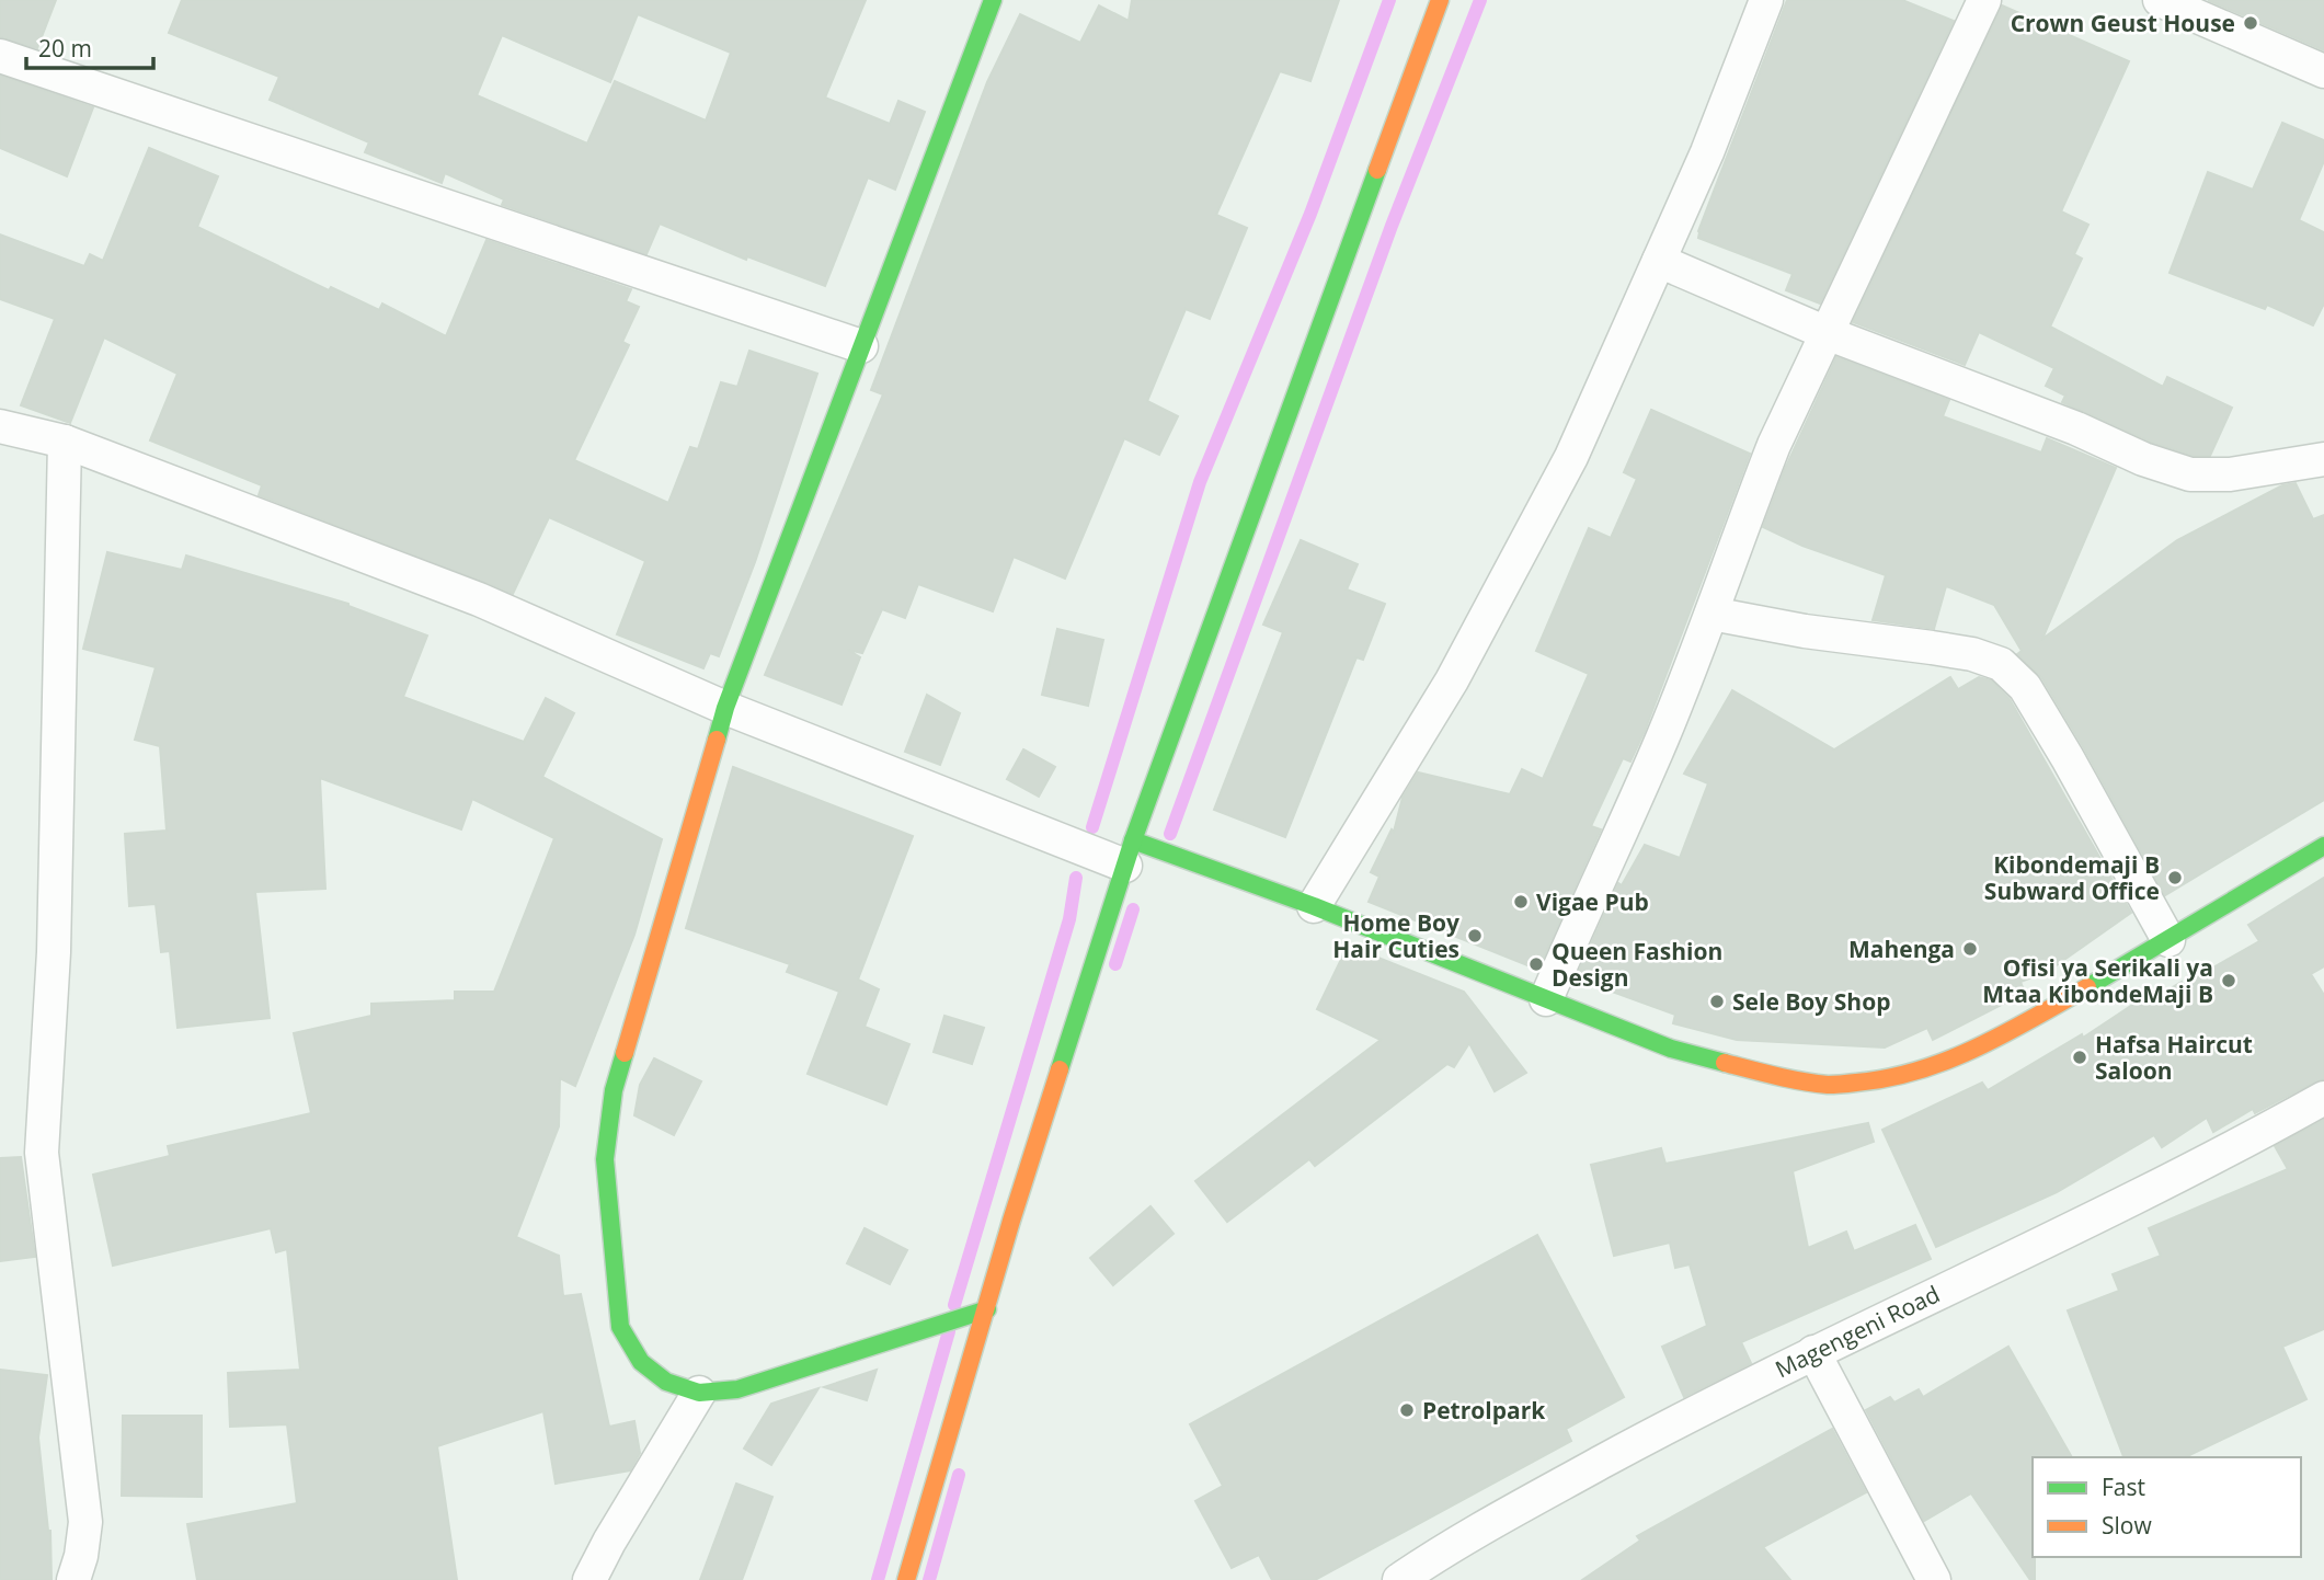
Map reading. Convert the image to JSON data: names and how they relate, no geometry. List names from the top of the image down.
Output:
{
  "streets": {
    "street": ["Magengeni Road"]
  },
  "places": [
    "Crown Geust House",
    "Kibondemaji B Subward Office",
    "Vigae Pub",
    "Home Boy Hair Cuties",
    "Mahenga",
    "Queen Fashion Design",
    "Ofisi ya Serikali ya Mtaa KibondeMaji B",
    "Sele Boy Shop",
    "Hafsa Haircut Saloon",
    "Petrolpark"
  ],
  "legend": ["Fast", "Slow"],
  "scale_bar": "20 m"
}
